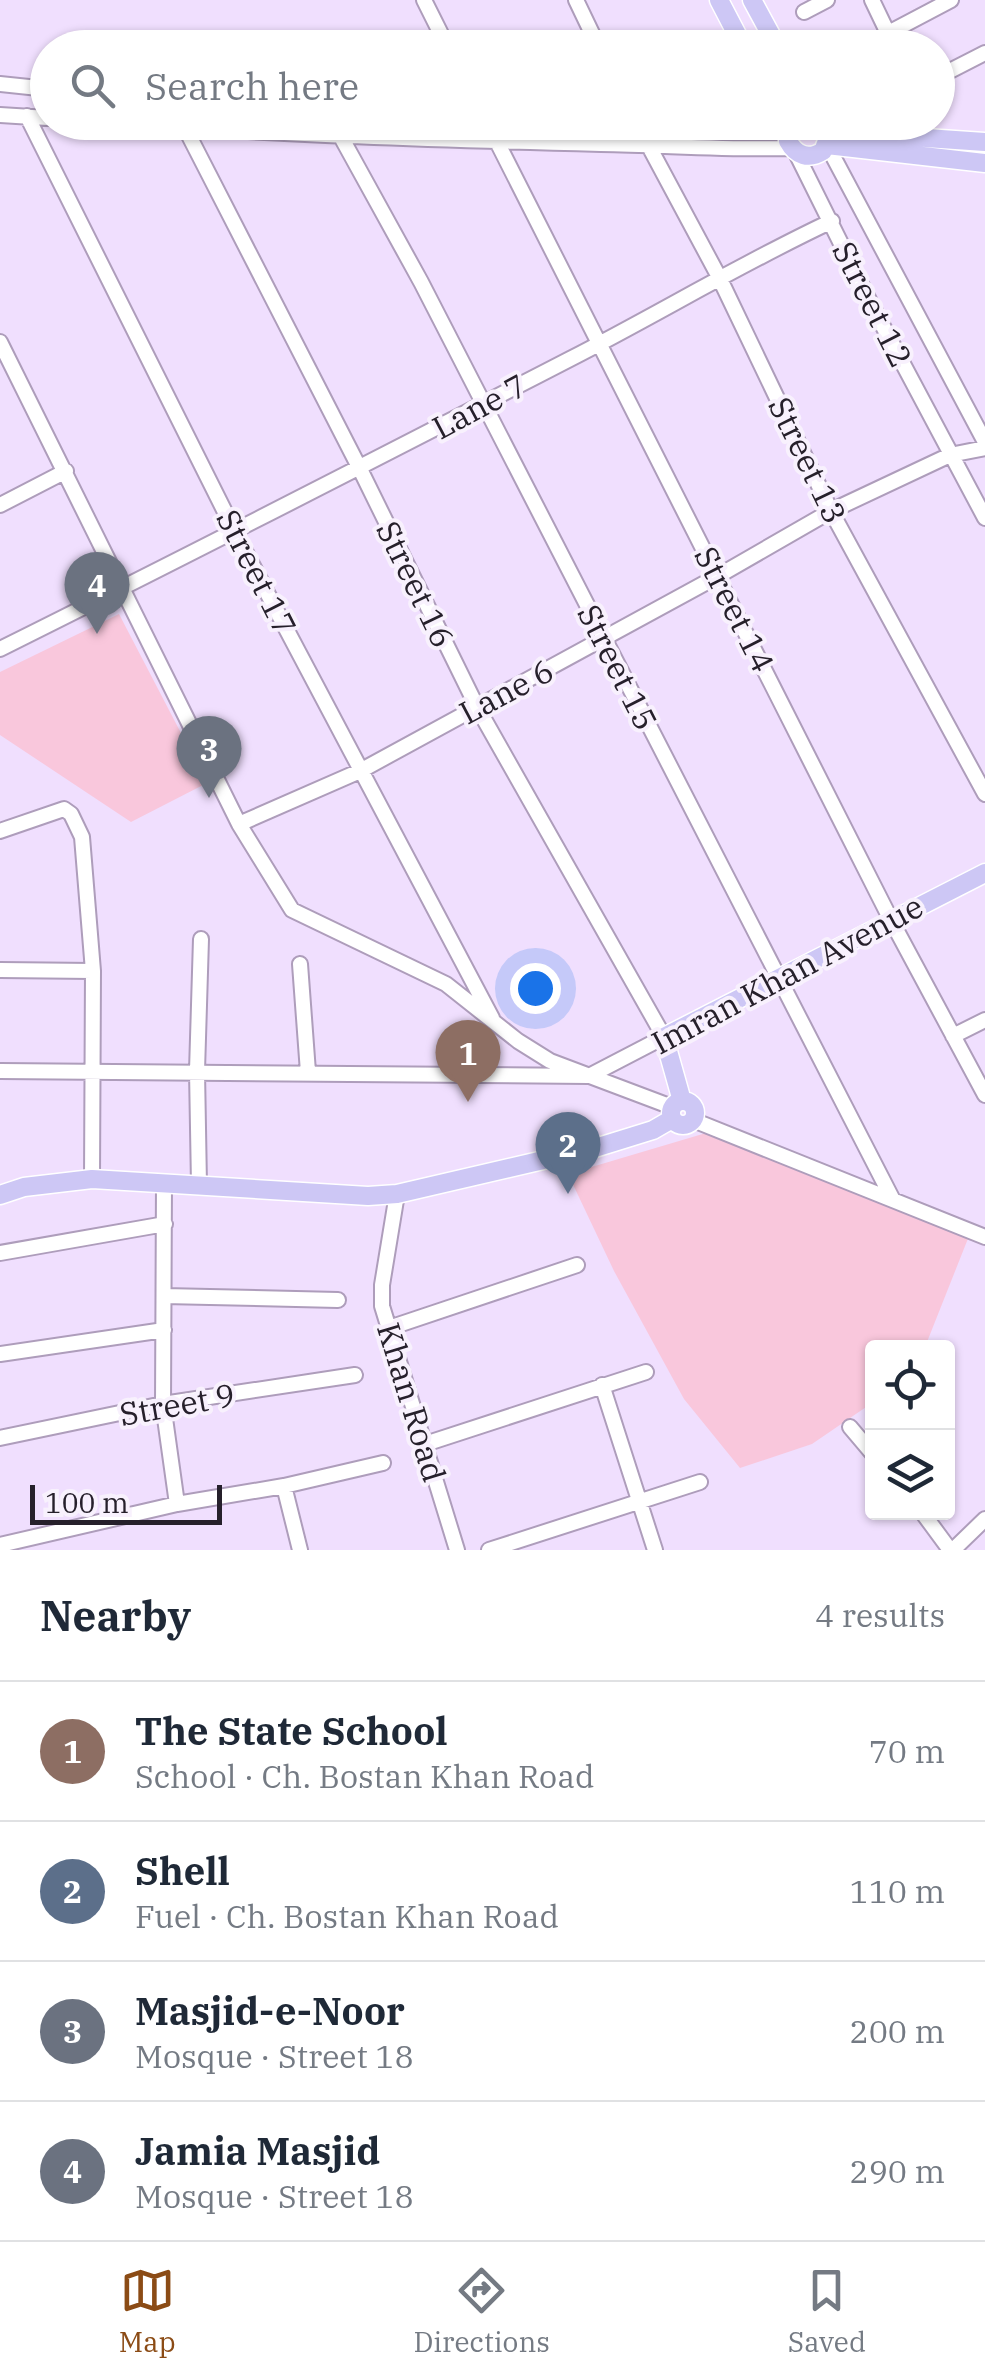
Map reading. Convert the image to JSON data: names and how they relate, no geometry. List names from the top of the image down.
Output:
{
  "streets": {
    "main road": ["Imran Khan Avenue"],
    "street": [
      "Street 12",
      "Lane 7",
      "Street 13",
      "Street 17",
      "Street 16",
      "Street 14",
      "Street 15",
      "Lane 6",
      "Khan Road",
      "Street 9"
    ]
  },
  "crossings": [
    ["Street 12", "Lane 7"],
    ["Street 12", "Lane 6"],
    ["Lane 7", "Street 13"],
    ["Lane 7", "Street 17"],
    ["Lane 7", "Street 16"],
    ["Lane 7", "Street 14"],
    ["Lane 7", "Street 15"],
    ["Street 13", "Lane 6"],
    ["Street 17", "Lane 6"],
    ["Street 16", "Lane 6"],
    ["Street 16", "Imran Khan Avenue"],
    ["Street 14", "Lane 6"],
    ["Street 14", "Imran Khan Avenue"],
    ["Street 15", "Lane 6"],
    ["Street 15", "Imran Khan Avenue"]
  ],
  "scale_bar": "100 m",
  "page": {
    "search": "Search here",
    "pins": [
      "4",
      "3",
      "1",
      "2"
    ],
    "scale": "100 m",
    "heading": ["Nearby", "4 results"],
    "list": [
      {
        "mark": "1",
        "name": "The State School",
        "note": "School · Ch. Bostan Khan Road",
        "value": "70 m"
      },
      {
        "mark": "2",
        "name": "Shell",
        "note": "Fuel · Ch. Bostan Khan Road",
        "value": "110 m"
      },
      {
        "mark": "3",
        "name": "Masjid-e-Noor",
        "note": "Mosque · Street 18",
        "value": "200 m"
      },
      {
        "mark": "4",
        "name": "Jamia Masjid",
        "note": "Mosque · Street 18",
        "value": "290 m"
      }
    ],
    "nav": ["Map", "Directions", "Saved"]
  }
}
